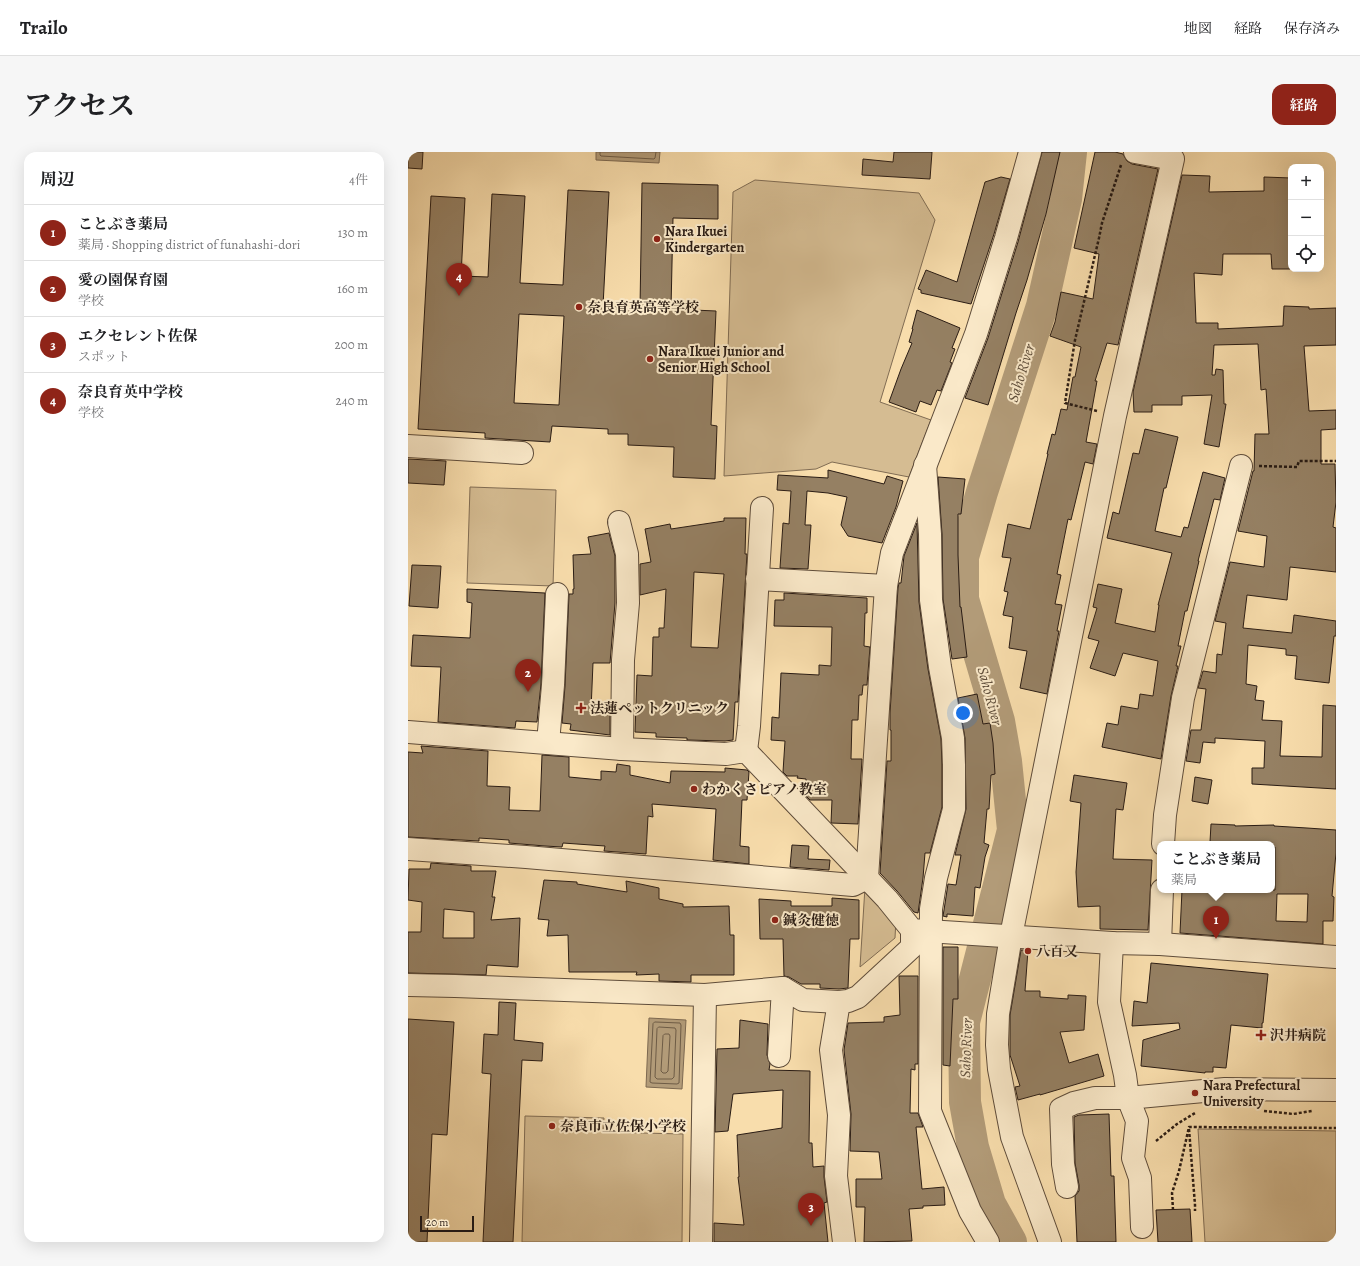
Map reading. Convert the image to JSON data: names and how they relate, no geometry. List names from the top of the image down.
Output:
{
  "water": ["Saho River"],
  "places": {
    "other": [
      "Nara Ikuei Kindergarten",
      "奈良育英高等学校",
      "Nara Ikuei Junior and Senior High School",
      "わかくさピアノ教室",
      "鍼灸健徳",
      "八百又",
      "Nara Prefectural University",
      "奈良市立佐保小学校"
    ],
    "health": ["法蓮ペットクリニック", "沢井病院"]
  },
  "scale_bar": "20 m",
  "page": {
    "header": "Trailo",
    "nav": ["地図", "経路", "保存済み"],
    "title": "アクセス",
    "buttons": "経路",
    "heading": ["周辺", "4件"],
    "map_buttons": ["+", "−"],
    "list": [
      {
        "mark": "1",
        "name": "ことぶき薬局",
        "note": "薬局 · Shopping district of funahashi-dori",
        "value": "130 m"
      },
      {
        "mark": "2",
        "name": "愛の園保育園",
        "note": "学校",
        "value": "160 m"
      },
      {
        "mark": "3",
        "name": "エクセレント佐保",
        "note": "スポット",
        "value": "200 m"
      },
      {
        "mark": "4",
        "name": "奈良育英中学校",
        "note": "学校",
        "value": "240 m"
      }
    ],
    "pins": [
      "4",
      "2",
      "1",
      "3"
    ],
    "popup": ["ことぶき薬局", "薬局"],
    "scale": "20 m"
  }
}
